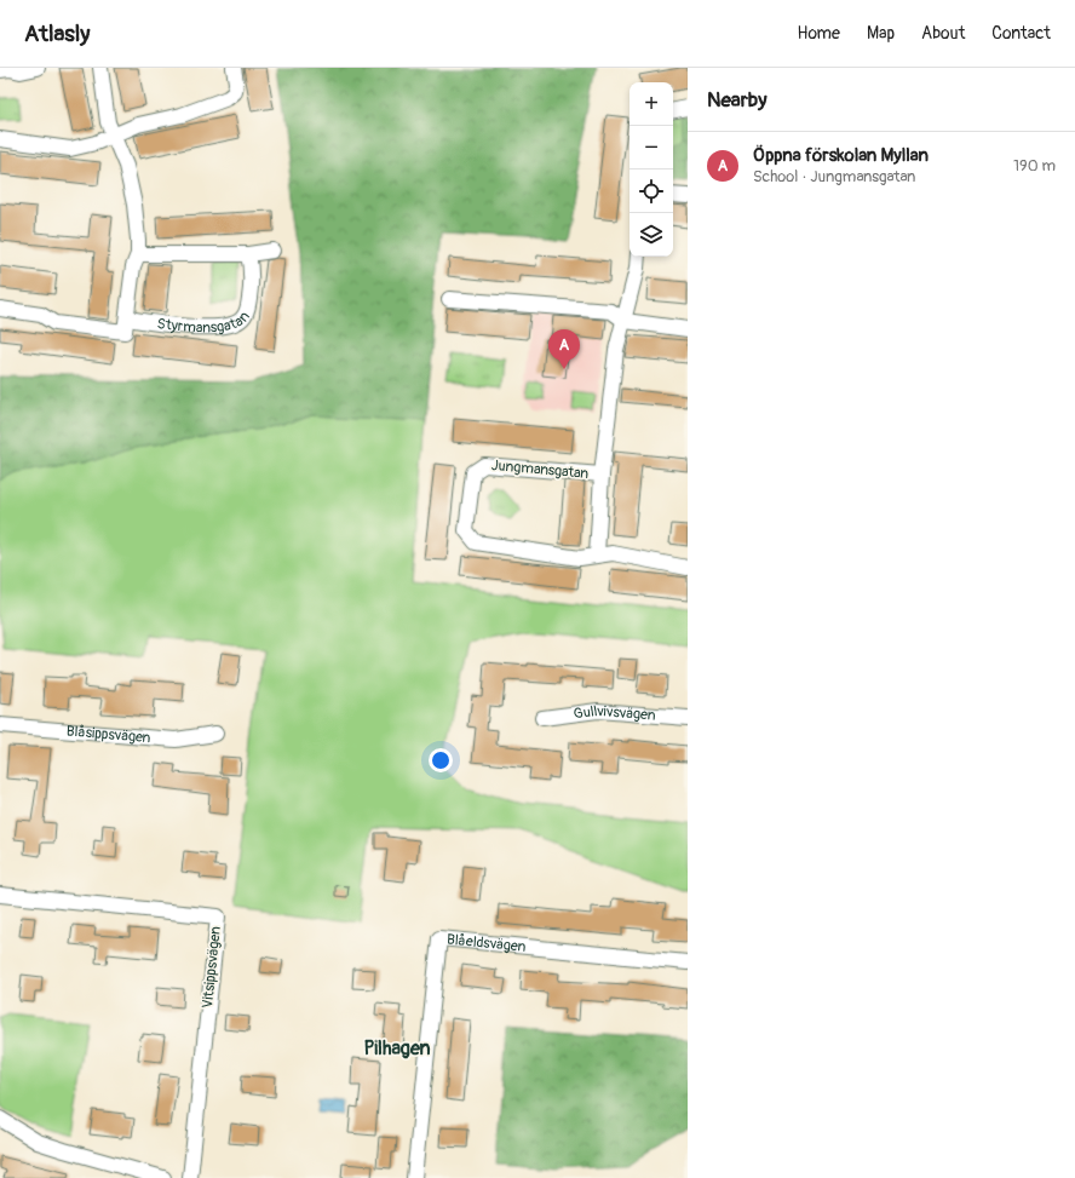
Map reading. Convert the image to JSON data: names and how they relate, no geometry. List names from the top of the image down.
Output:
{
  "streets": {
    "street": [
      "Styrmansgatan",
      "Jungmansgatan",
      "Gullvivsvägen",
      "Blåsippsvägen",
      "Blåeldsvägen",
      "Vitsippsvägen"
    ]
  },
  "districts": ["Pilhagen"],
  "page": {
    "header": "Atlasly",
    "nav": [
      "Home",
      "Map",
      "About",
      "Contact"
    ],
    "heading": "Nearby",
    "map_buttons": ["+", "−"],
    "list": [
      {
        "mark": "A",
        "name": "Öppna förskolan Myllan",
        "note": "School · Jungmansgatan",
        "value": "190 m"
      }
    ],
    "pins": "A"
  }
}
